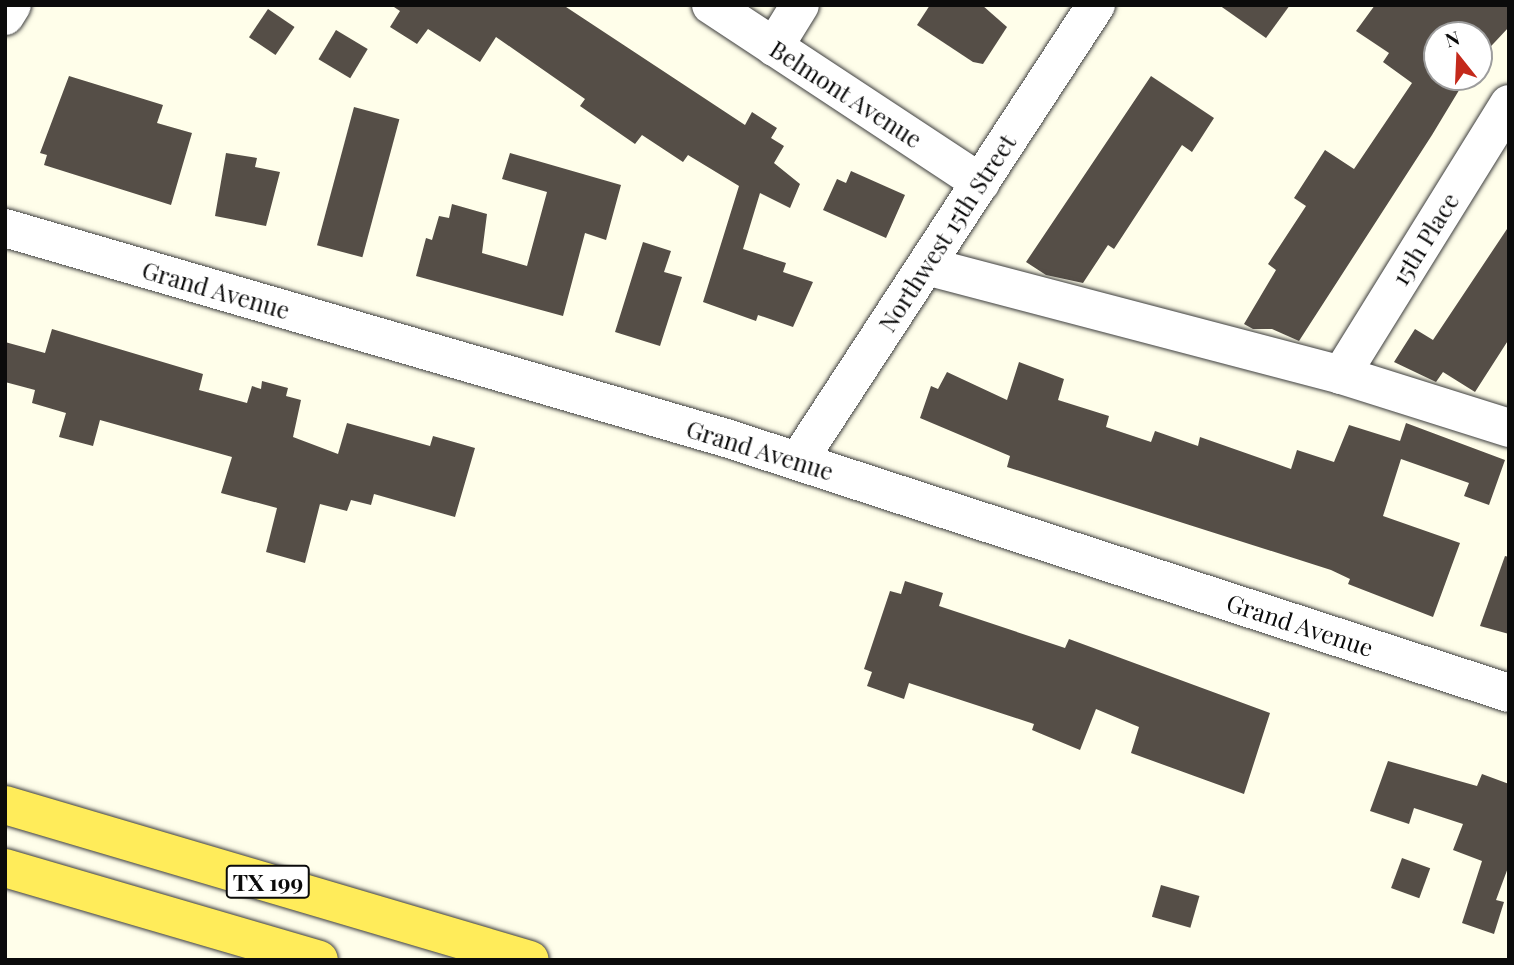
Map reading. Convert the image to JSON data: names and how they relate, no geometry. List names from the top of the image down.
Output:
{
  "streets": {
    "main road": ["TX 199"],
    "street": [
      "Belmont Avenue",
      "Northwest 15th Street",
      "15th Place",
      "Grand Avenue"
    ]
  },
  "crossings": [
    ["Belmont Avenue", "Northwest 15th Street"],
    ["Northwest 15th Street", "Grand Avenue"]
  ],
  "north": "top"
}
